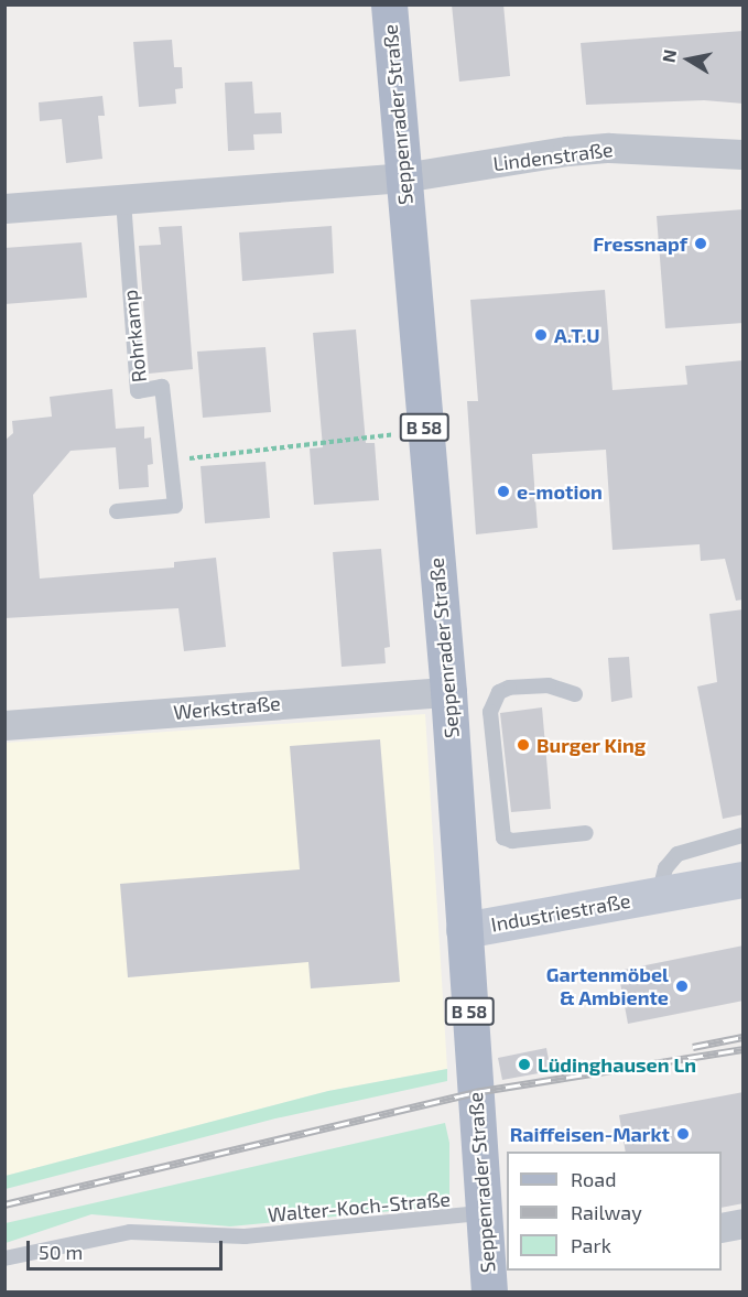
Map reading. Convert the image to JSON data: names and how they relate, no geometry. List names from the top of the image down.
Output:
{
  "streets": {
    "main road": ["Seppenrader Straße", "B 58"],
    "street": ["Lindenstraße", "Werkstraße", "Industriestraße"],
    "lane": ["Rohrkamp", "Walter-Koch-Straße"]
  },
  "crossings": [
    ["Seppenrader Straße", "Lindenstraße"],
    ["Seppenrader Straße", "Werkstraße"],
    ["Seppenrader Straße", "Industriestraße"],
    ["Seppenrader Straße", "Walter-Koch-Straße"]
  ],
  "places": [
    "Fressnapf",
    "A.T.U",
    "e-motion",
    "Burger King",
    "Gartenmöbel & Ambiente",
    "Lüdinghausen Ln",
    "Raiffeisen-Markt"
  ],
  "legend": ["Road", "Railway", "Park"],
  "scale_bar": "50 m",
  "north": "left"
}
